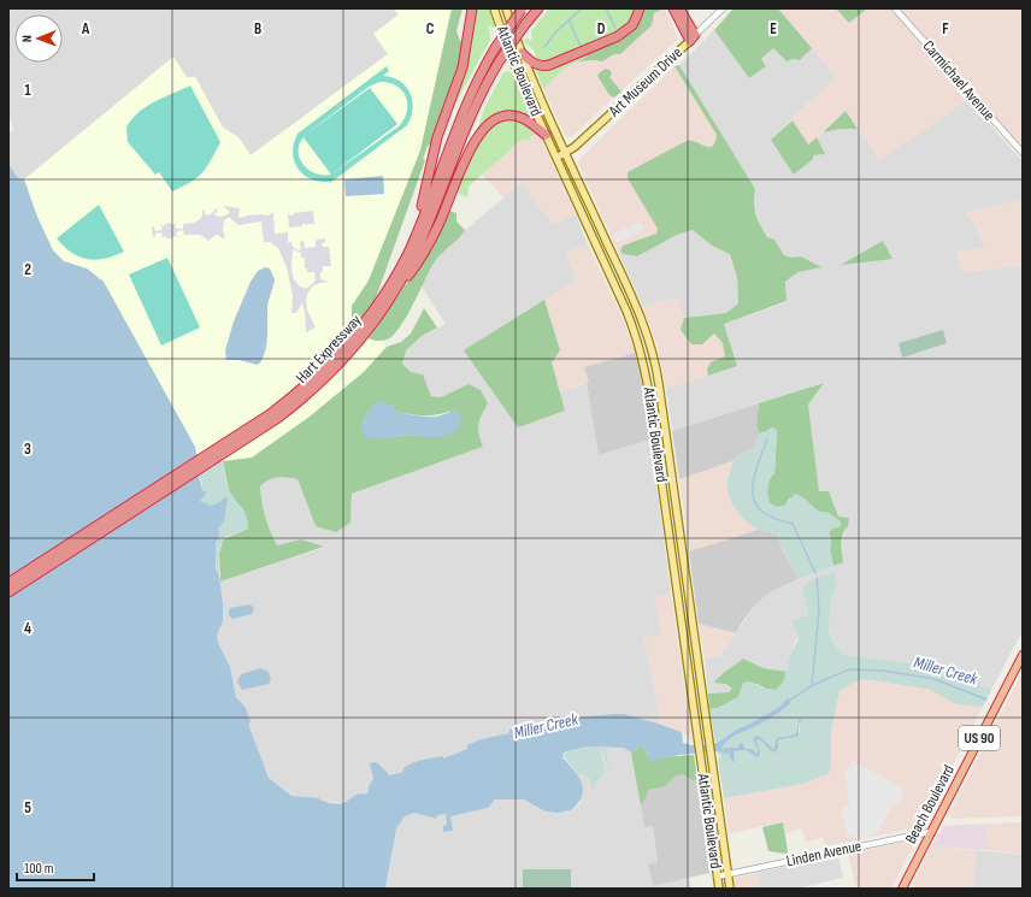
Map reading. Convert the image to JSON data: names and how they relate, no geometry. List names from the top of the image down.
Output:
{
  "streets": {
    "highway": ["Hart Expressway", "US 90", "Beach Boulevard"],
    "main road": ["Atlantic Boulevard", "Art Museum Drive"],
    "street": ["Carmichael Avenue", "Linden Avenue"]
  },
  "crossings": [
    ["Atlantic Boulevard", "Art Museum Drive"],
    ["Atlantic Boulevard", "Linden Avenue"],
    ["Beach Boulevard", "Linden Avenue"]
  ],
  "water": ["Miller Creek"],
  "scale_bar": "100 m",
  "north": "left",
  "grid": {
    "columns": [
      "A",
      "B",
      "C",
      "D",
      "E",
      "F"
    ],
    "rows": [
      "1",
      "2",
      "3",
      "4",
      "5"
    ]
  }
}
